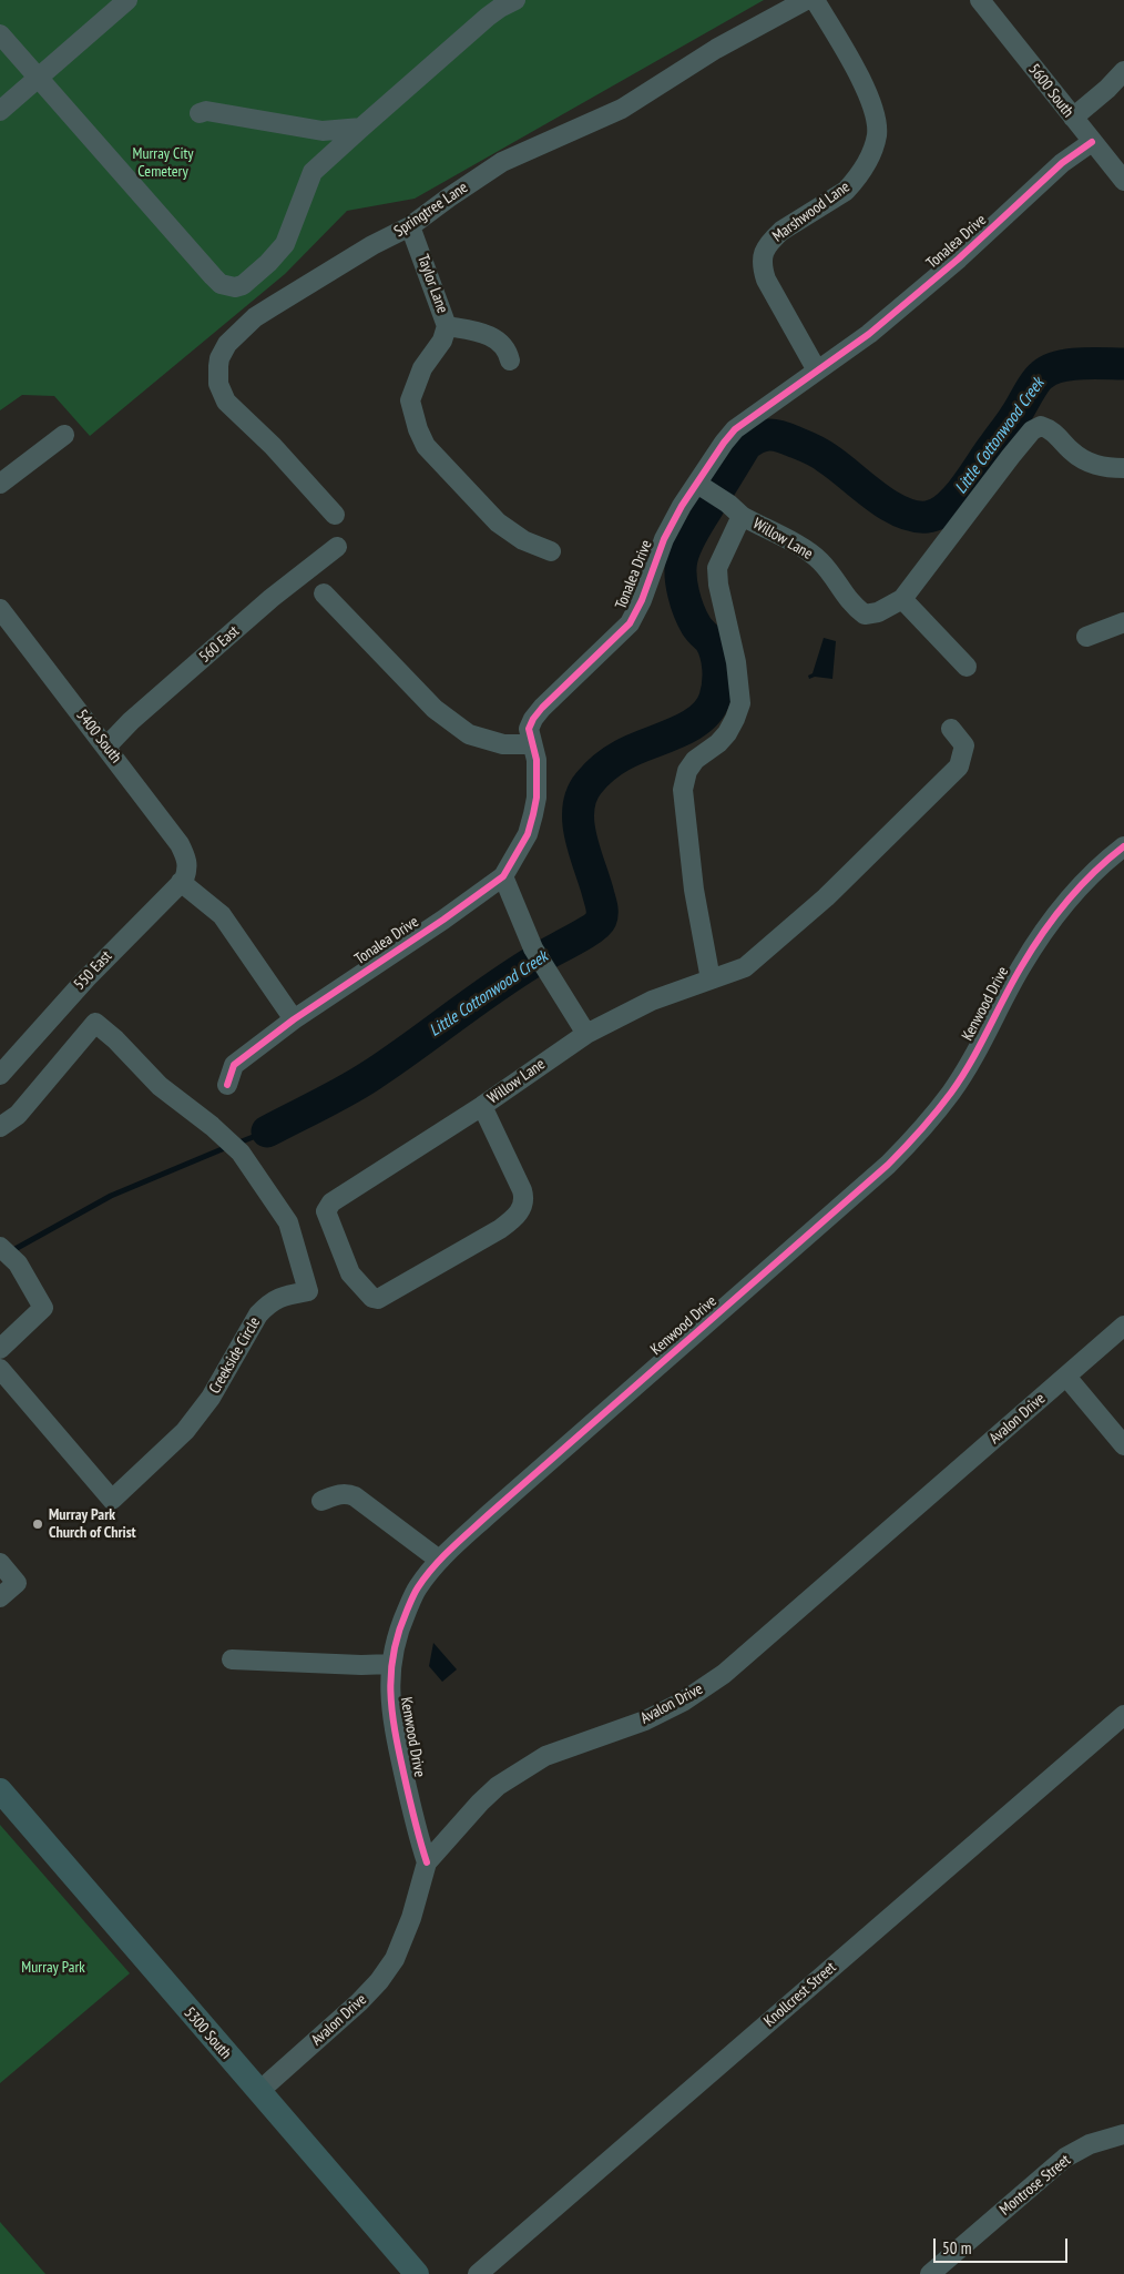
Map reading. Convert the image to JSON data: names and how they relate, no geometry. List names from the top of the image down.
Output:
{
  "streets": {
    "main road": ["5300 South"],
    "street": [
      "5600 South",
      "Springtree Lane",
      "Marshwood Lane",
      "Tonalea Drive",
      "Taylor Lane",
      "Willow Lane",
      "560 East",
      "5400 South",
      "550 East",
      "Kenwood Drive",
      "Creekside Circle",
      "Avalon Drive",
      "Knollcrest Street",
      "Montrose Street"
    ]
  },
  "crossings": [
    ["5600 South", "Tonalea Drive"],
    ["Springtree Lane", "Taylor Lane"],
    ["Marshwood Lane", "Tonalea Drive"],
    ["560 East", "5400 South"],
    ["5400 South", "550 East"],
    ["Kenwood Drive", "Avalon Drive"],
    ["Avalon Drive", "5300 South"]
  ],
  "water": ["Little Cottonwood Creek"],
  "parks": ["Murray City Cemetery", "Murray Park"],
  "places": ["Murray Park Church of Christ"],
  "scale_bar": "50 m"
}
